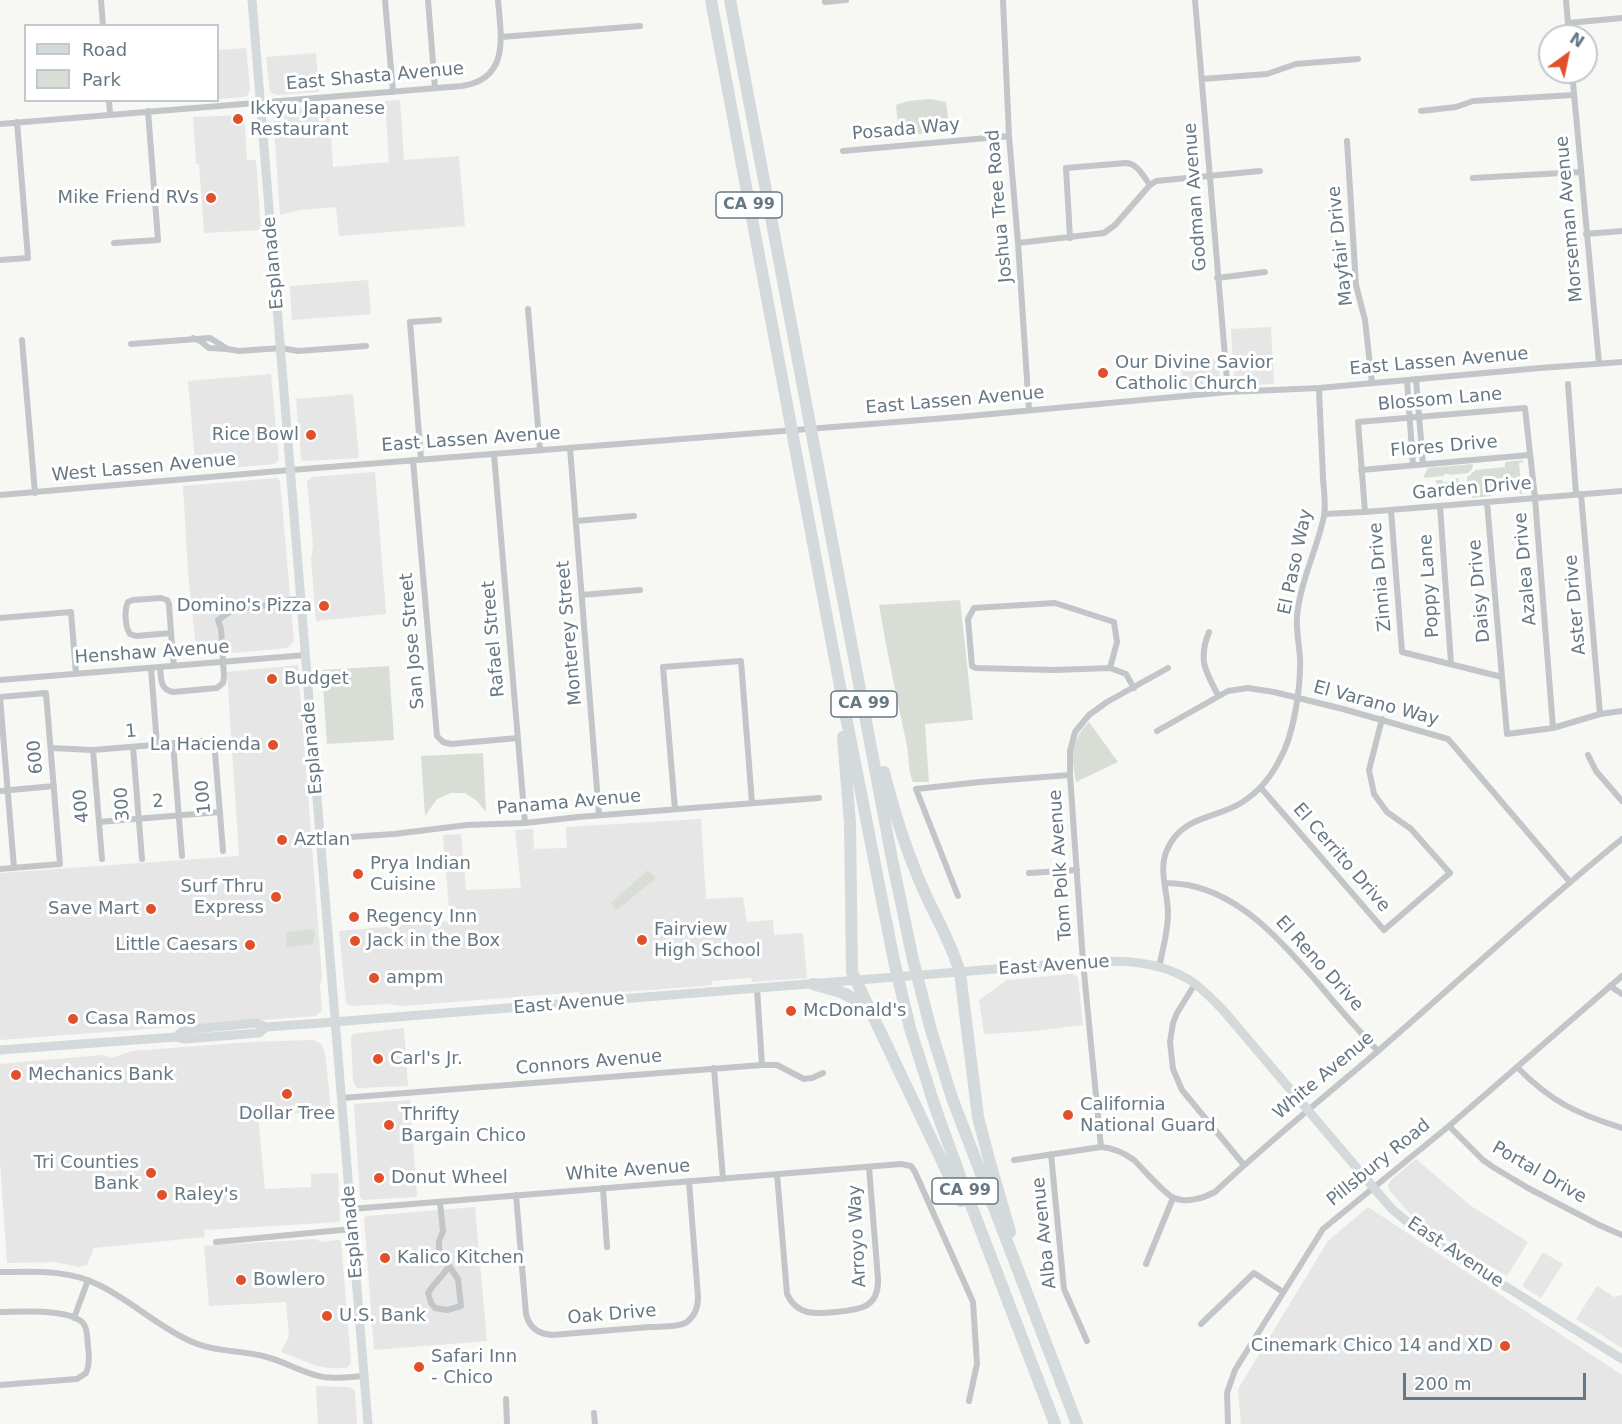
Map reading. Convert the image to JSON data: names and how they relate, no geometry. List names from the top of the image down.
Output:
{
  "streets": {
    "highway": ["CA 99"],
    "main road": ["Esplanade", "East Avenue"],
    "street": [
      "East Shasta Avenue",
      "Posada Way",
      "Godman Avenue",
      "Joshua Tree Road",
      "Morseman Avenue",
      "Mayfair Drive",
      "East Lassen Avenue",
      "Blossom Lane",
      "Flores Drive",
      "West Lassen Avenue",
      "Garden Drive",
      "El Paso Way",
      "Azalea Drive",
      "Zinnia Drive",
      "Poppy Lane",
      "Daisy Drive",
      "Aster Drive",
      "Monterey Street",
      "Rafael Street",
      "San Jose Street",
      "Henshaw Avenue",
      "El Varano Way",
      "1",
      "600",
      "100",
      "2",
      "Panama Avenue",
      "300",
      "400",
      "El Cerrito Drive",
      "Tom Polk Avenue",
      "El Reno Drive",
      "Connors Avenue",
      "White Avenue",
      "Pillsbury Road",
      "Portal Drive",
      "Alba Avenue",
      "Arroyo Way",
      "Oak Drive"
    ]
  },
  "crossings": [
    ["East Shasta Avenue", "Esplanade"],
    ["Posada Way", "Joshua Tree Road"],
    ["Godman Avenue", "East Lassen Avenue"],
    ["Joshua Tree Road", "East Lassen Avenue"],
    ["Morseman Avenue", "East Lassen Avenue"],
    ["Mayfair Drive", "East Lassen Avenue"],
    ["Esplanade", "East Lassen Avenue"],
    ["Esplanade", "West Lassen Avenue"],
    ["Esplanade", "Henshaw Avenue"],
    ["Esplanade", "Panama Avenue"],
    ["Esplanade", "East Avenue"],
    ["Esplanade", "Connors Avenue"],
    ["Esplanade", "White Avenue"],
    ["East Lassen Avenue", "West Lassen Avenue"],
    ["East Lassen Avenue", "El Paso Way"],
    ["East Lassen Avenue", "Monterey Street"],
    ["East Lassen Avenue", "Rafael Street"],
    ["East Lassen Avenue", "San Jose Street"],
    ["Blossom Lane", "Azalea Drive"],
    ["Blossom Lane", "Zinnia Drive"],
    ["Flores Drive", "Azalea Drive"],
    ["Flores Drive", "Zinnia Drive"],
    ["Garden Drive", "El Paso Way"],
    ["Garden Drive", "Azalea Drive"],
    ["Garden Drive", "Zinnia Drive"],
    ["Garden Drive", "Poppy Lane"],
    ["Garden Drive", "Daisy Drive"],
    ["Garden Drive", "Aster Drive"],
    ["El Paso Way", "El Varano Way"],
    ["El Paso Way", "El Cerrito Drive"],
    ["El Paso Way", "El Reno Drive"],
    ["El Paso Way", "East Avenue"],
    ["Zinnia Drive", "Poppy Lane"],
    ["Zinnia Drive", "Daisy Drive"],
    ["Monterey Street", "Panama Avenue"],
    ["Rafael Street", "San Jose Street"],
    ["Rafael Street", "Panama Avenue"],
    ["El Varano Way", "El Cerrito Drive"],
    ["El Varano Way", "White Avenue"],
    ["1", "600"],
    ["1", "100"],
    ["1", "300"],
    ["1", "400"],
    ["100", "2"],
    ["2", "300"],
    ["2", "400"],
    ["Tom Polk Avenue", "East Avenue"],
    ["El Reno Drive", "White Avenue"],
    ["East Avenue", "White Avenue"],
    ["East Avenue", "Pillsbury Road"],
    ["White Avenue", "Arroyo Way"],
    ["White Avenue", "Oak Drive"],
    ["Pillsbury Road", "Portal Drive"]
  ],
  "places": [
    "Ikkyu Japanese Restaurant",
    "Mike Friend RVs",
    "Our Divine Savior Catholic Church",
    "Rice Bowl",
    "Domino's Pizza",
    "Budget",
    "La Hacienda",
    "Aztlan",
    "Prya Indian Cuisine",
    "Surf Thru Express",
    "Save Mart",
    "Regency Inn",
    "Fairview High School",
    "Jack in the Box",
    "Little Caesars",
    "ampm",
    "McDonald's",
    "Casa Ramos",
    "Carl's Jr.",
    "Mechanics Bank",
    "Dollar Tree",
    "California National Guard",
    "Thrifty Bargain Chico",
    "Tri Counties Bank",
    "Donut Wheel",
    "Raley's",
    "Kalico Kitchen",
    "Bowlero",
    "U.S. Bank",
    "Cinemark Chico 14 and XD",
    "Safari Inn - Chico"
  ],
  "legend": ["Road", "Park"],
  "scale_bar": "200 m",
  "north": "top right"
}
